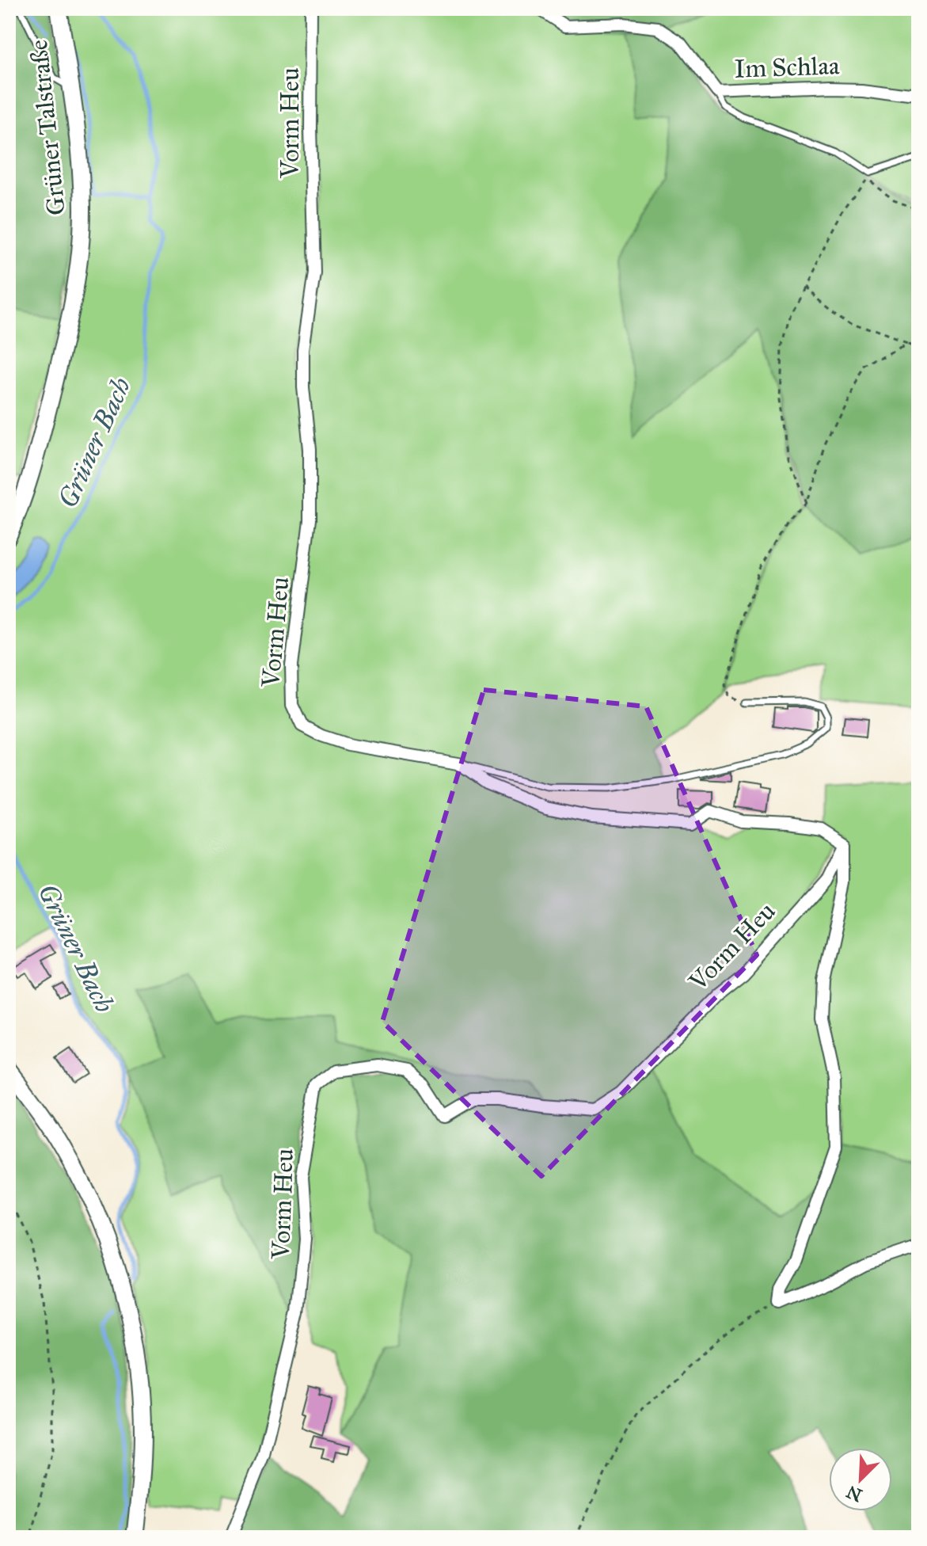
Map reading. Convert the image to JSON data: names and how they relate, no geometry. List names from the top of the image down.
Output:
{
  "streets": {
    "main road": ["Grüner Talstraße"],
    "street": ["Im Schlaa", "Vorm Heu"]
  },
  "water": ["Grüner Bach"],
  "north": "bottom left"
}
